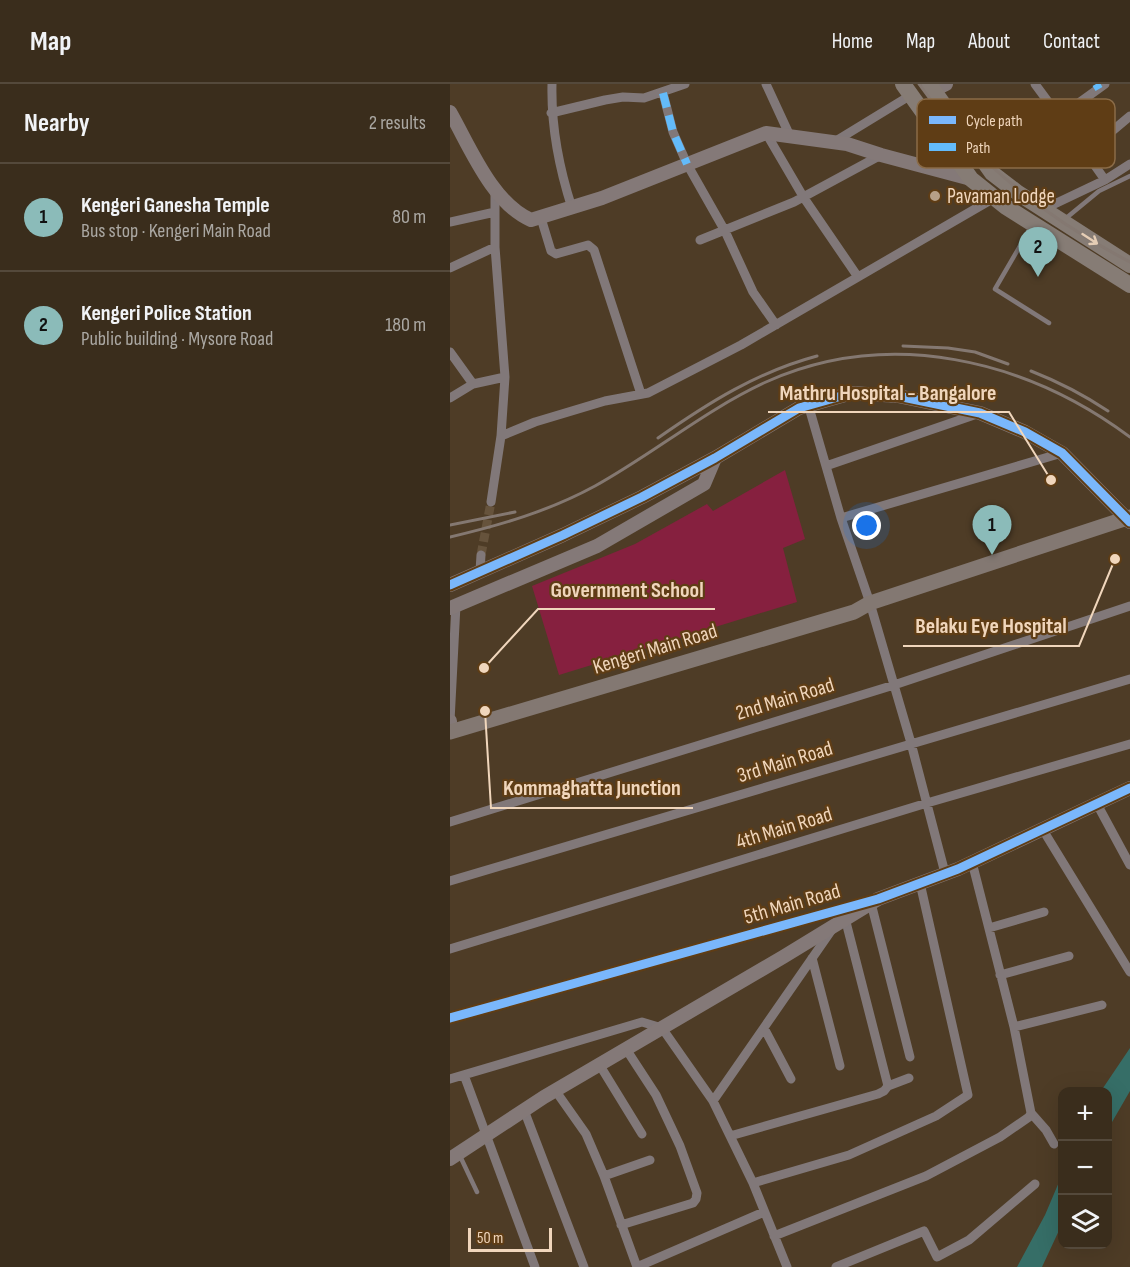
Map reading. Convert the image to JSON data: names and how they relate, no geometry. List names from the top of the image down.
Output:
{
  "streets": {
    "main road": ["Kengeri Main Road"],
    "street": [
      "2nd Main Road",
      "3rd Main Road",
      "4th Main Road",
      "5th Main Road"
    ]
  },
  "places": [
    "Pavaman Lodge",
    "Mathru Hospital - Bangalore",
    "Belaku Eye Hospital",
    "Government School",
    "Kommaghatta Junction"
  ],
  "legend": ["Cycle path", "Path"],
  "scale_bar": "50 m",
  "page": {
    "header": "Map",
    "nav": [
      "Home",
      "Map",
      "About",
      "Contact"
    ],
    "heading": ["Nearby", "2 results"],
    "list": [
      {
        "mark": "1",
        "name": "Kengeri Ganesha Temple",
        "note": "Bus stop · Kengeri Main Road",
        "value": "80 m"
      },
      {
        "mark": "2",
        "name": "Kengeri Police Station",
        "note": "Public building · Mysore Road",
        "value": "180 m"
      }
    ],
    "pins": ["2", "1"],
    "map_buttons": ["+", "−"],
    "scale": "50 m"
  }
}
